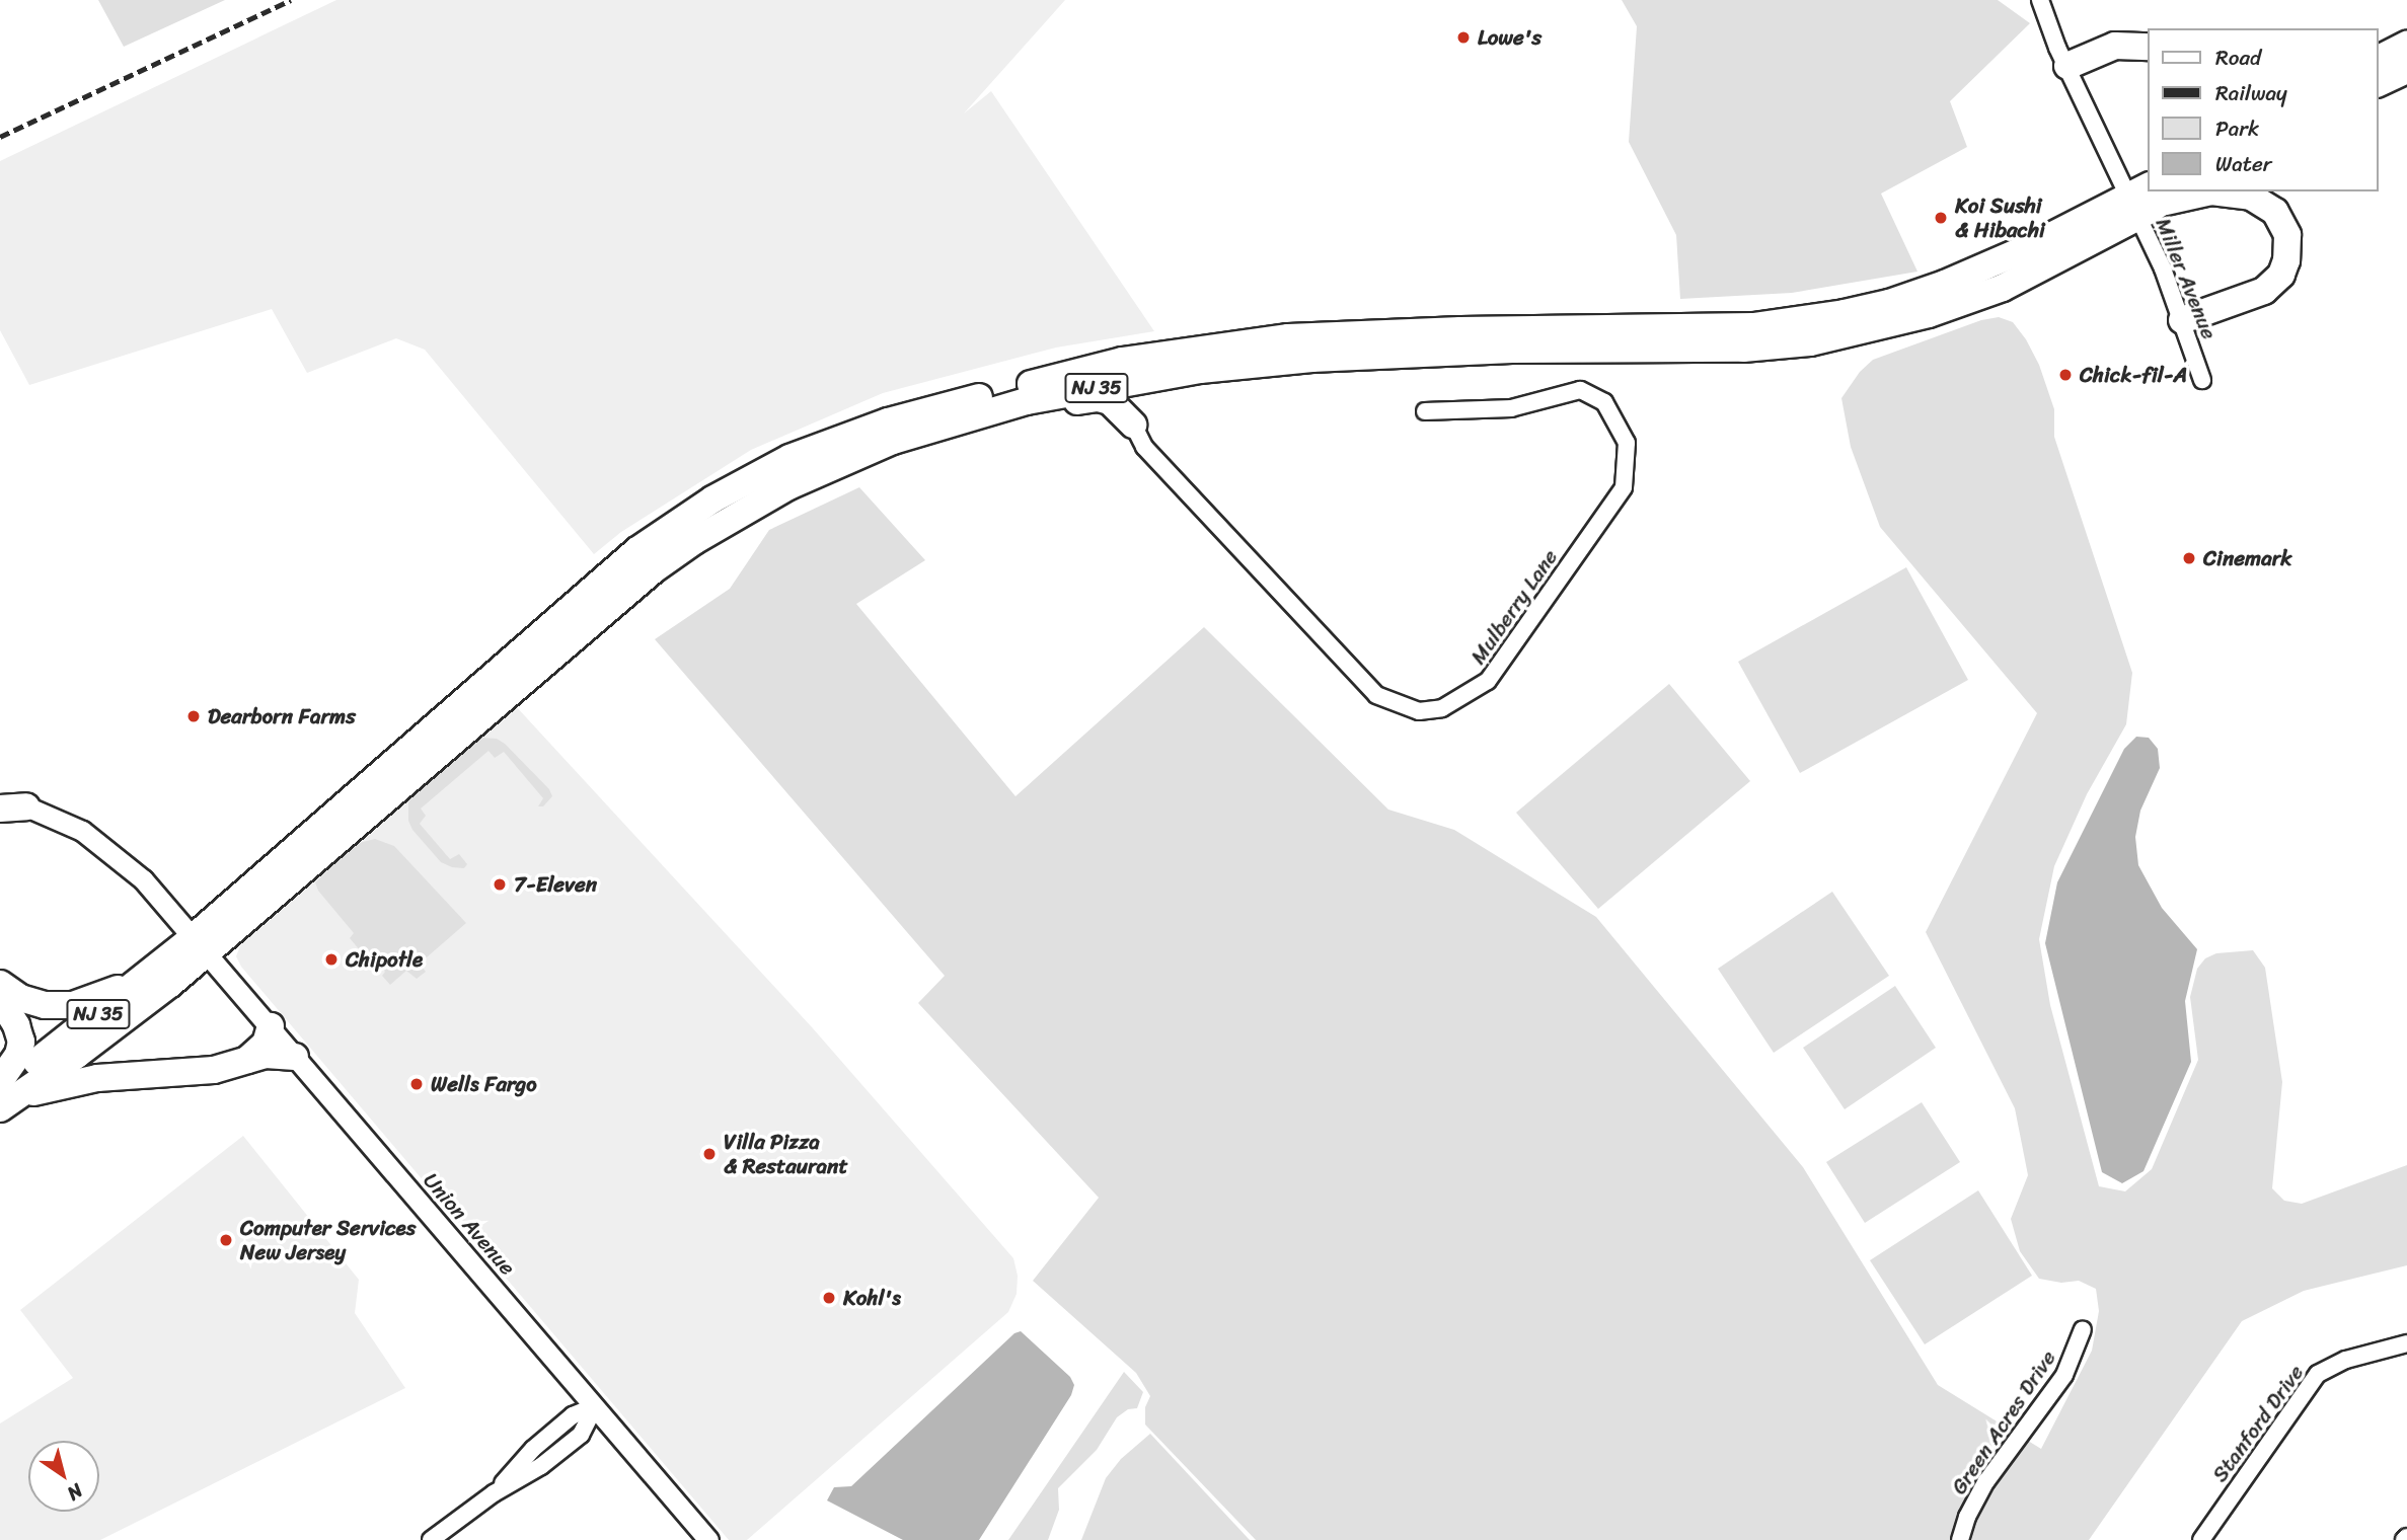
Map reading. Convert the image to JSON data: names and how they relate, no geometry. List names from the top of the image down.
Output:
{
  "streets": {
    "highway": ["NJ 35"],
    "street": [
      "Miller Avenue",
      "Mulberry Lane",
      "Union Avenue",
      "Green Acres Drive",
      "Stanford Drive"
    ]
  },
  "crossings": [
    ["Miller Avenue", "NJ 35"],
    ["NJ 35", "Union Avenue"]
  ],
  "places": [
    "Lowe's",
    "Koi Sushi & Hibachi",
    "Chick-fil-A",
    "Cinemark",
    "Dearborn Farms",
    "7-Eleven",
    "Chipotle",
    "Wells Fargo",
    "Villa Pizza & Restaurant",
    "Computer Services New Jersey",
    "Kohl's"
  ],
  "legend": [
    "Road",
    "Railway",
    "Park",
    "Water"
  ],
  "north": "bottom right"
}
